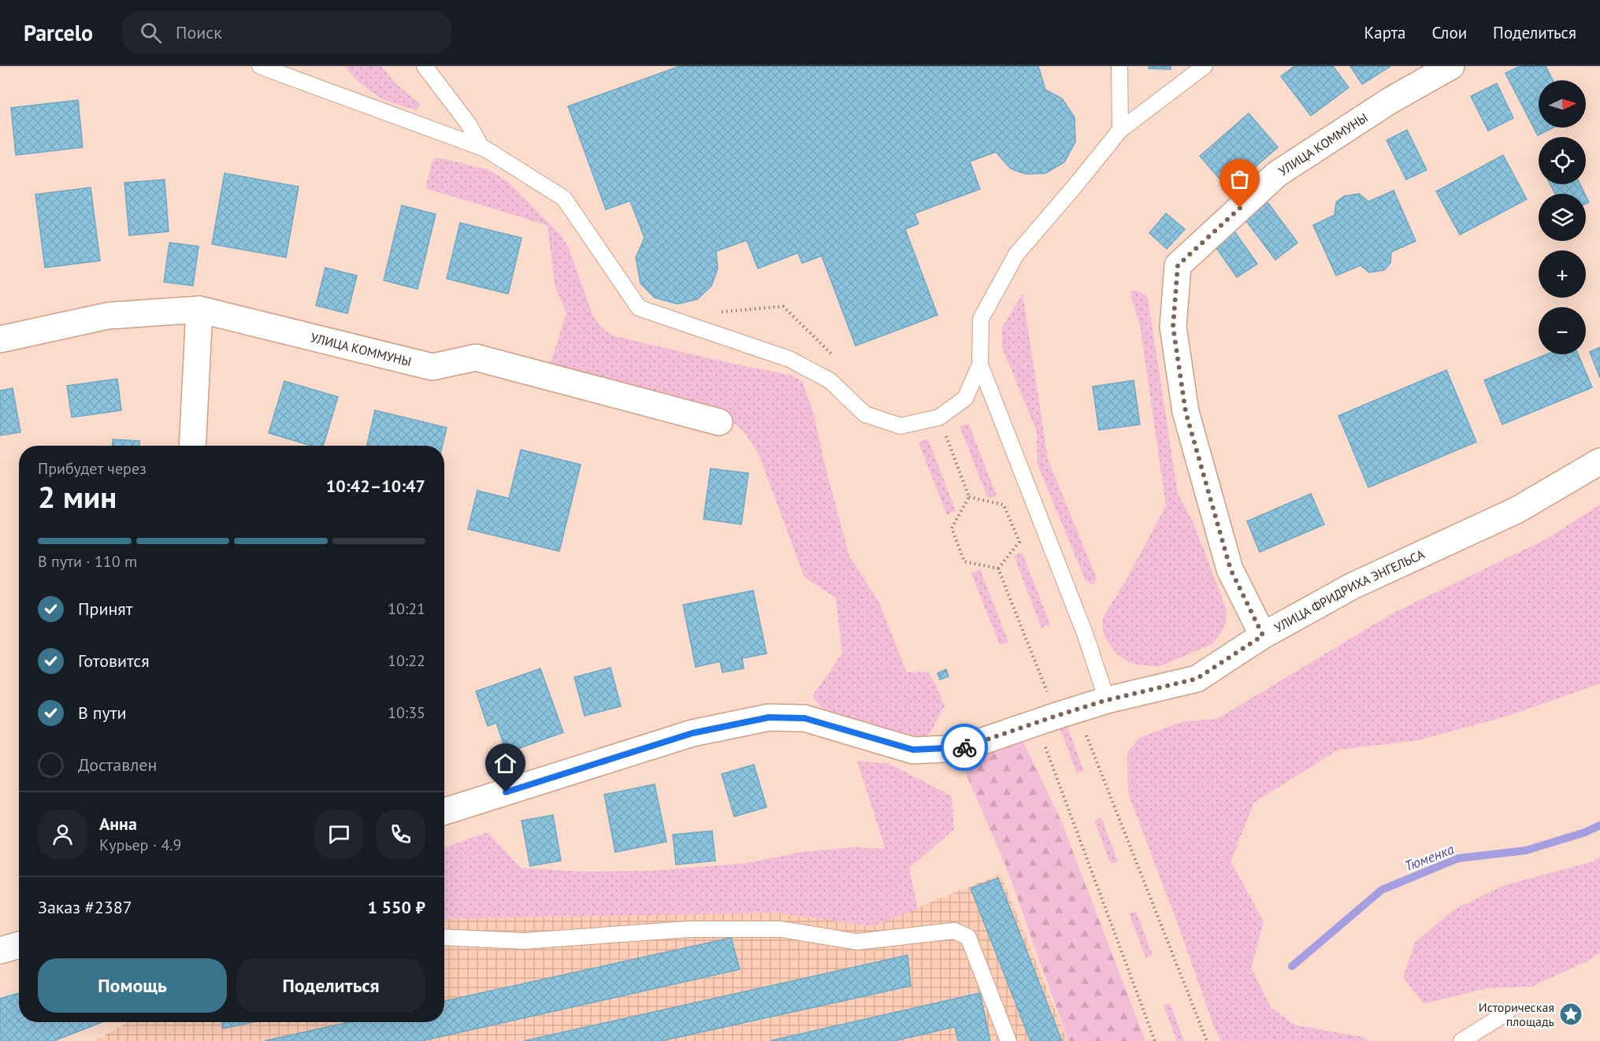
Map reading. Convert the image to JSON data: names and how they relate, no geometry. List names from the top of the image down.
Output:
{
  "streets": {
    "street": ["УЛИЦА КОММУНЫ", "УЛИЦА ФРИДРИХА ЭНГЕЛЬСА"]
  },
  "crossings": [
    ["УЛИЦА КОММУНЫ", "УЛИЦА ФРИДРИХА ЭНГЕЛЬСА"]
  ],
  "water": ["Тюменка"],
  "places": {
    "place": ["Историческая площадь"]
  },
  "north": "right",
  "page": {
    "header": "Parcelo",
    "search": "Поиск",
    "nav": ["Карта", "Слои", "Поделиться"],
    "map_buttons": ["+", "−"],
    "heading": ["2 мин", "Прибудет через", "10:42–10:47"],
    "panel": [
      "Анна",
      "Курьер · 4.9",
      "Заказ #2387",
      "1 550 ₽"
    ],
    "bar": "В пути · 110 m",
    "list": [
      ["Принят", "10:21"],
      ["Готовится", "10:22"],
      ["В пути", "10:35"],
      "Доставлен"
    ],
    "buttons": ["Помощь", "Поделиться"]
  }
}
